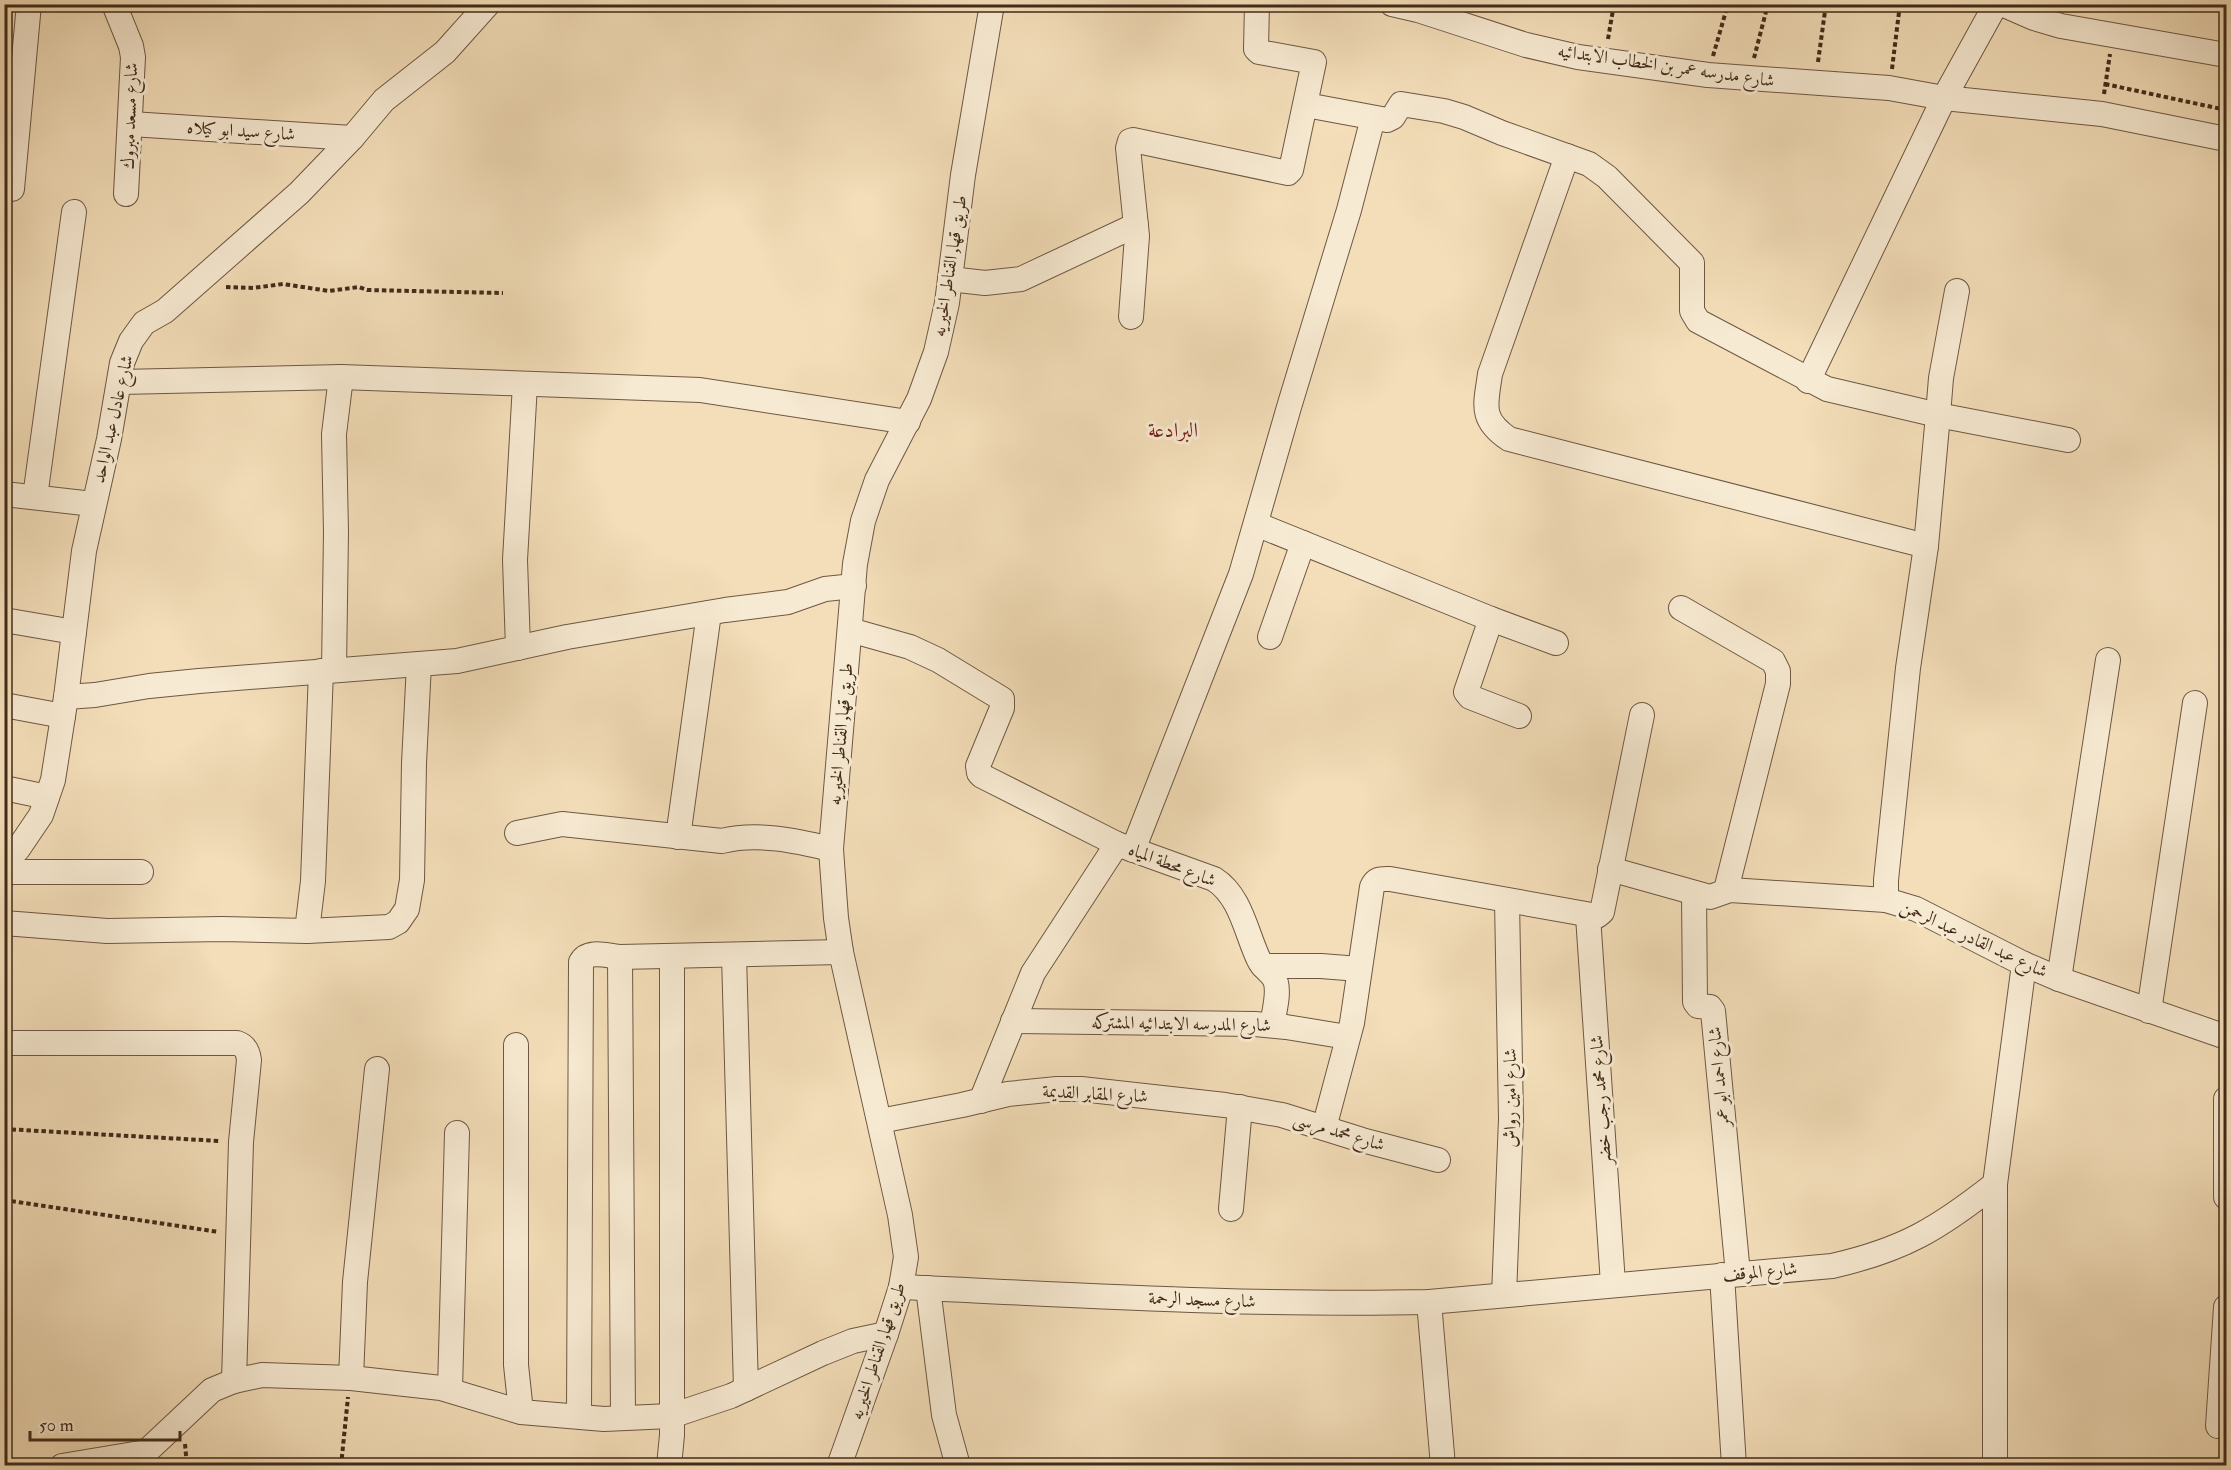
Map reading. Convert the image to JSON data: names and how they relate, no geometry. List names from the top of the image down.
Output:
{
  "streets": {
    "street": [
      "شارع مدرسه عمر بن الخطاب الابتدائيه",
      "شارع مسعد مبروك",
      "شارع سيد ابو كيلاه",
      "طريق قها, القناطر الخيريه",
      "شارع عادل عبد الواحد",
      "شارع محطة المياه",
      "شارع عبد القادر عبد الرحمن",
      "شارع المدرسه الابتدائيه المشتركه",
      "شارع احمد ابو عمر",
      "شارع المقابر القديمة",
      "شارع امين رواش",
      "شارع محمد رجب خضر",
      "شارع محمد مرسى",
      "شارع الموقف",
      "شارع مسجد الرحمة"
    ]
  },
  "crossings": [
    ["شارع مسعد مبروك", "شارع سيد ابو كيلاه"],
    ["شارع سيد ابو كيلاه", "شارع عادل عبد الواحد"],
    ["طريق قها, القناطر الخيريه", "شارع محطة المياه"],
    ["طريق قها, القناطر الخيريه", "شارع المقابر القديمة"],
    ["طريق قها, القناطر الخيريه", "شارع مسجد الرحمة"],
    ["شارع محطة المياه", "شارع المدرسه الابتدائيه المشتركه"],
    ["شارع عبد القادر عبد الرحمن", "شارع احمد ابو عمر"],
    ["شارع احمد ابو عمر", "شارع الموقف"],
    ["شارع المقابر القديمة", "شارع محمد مرسى"],
    ["شارع امين رواش", "شارع الموقف"],
    ["شارع امين رواش", "شارع مسجد الرحمة"],
    ["شارع محمد رجب خضر", "شارع الموقف"],
    ["شارع الموقف", "شارع مسجد الرحمة"]
  ],
  "districts": ["البرادعة"],
  "scale_bar": "50 m"
}
